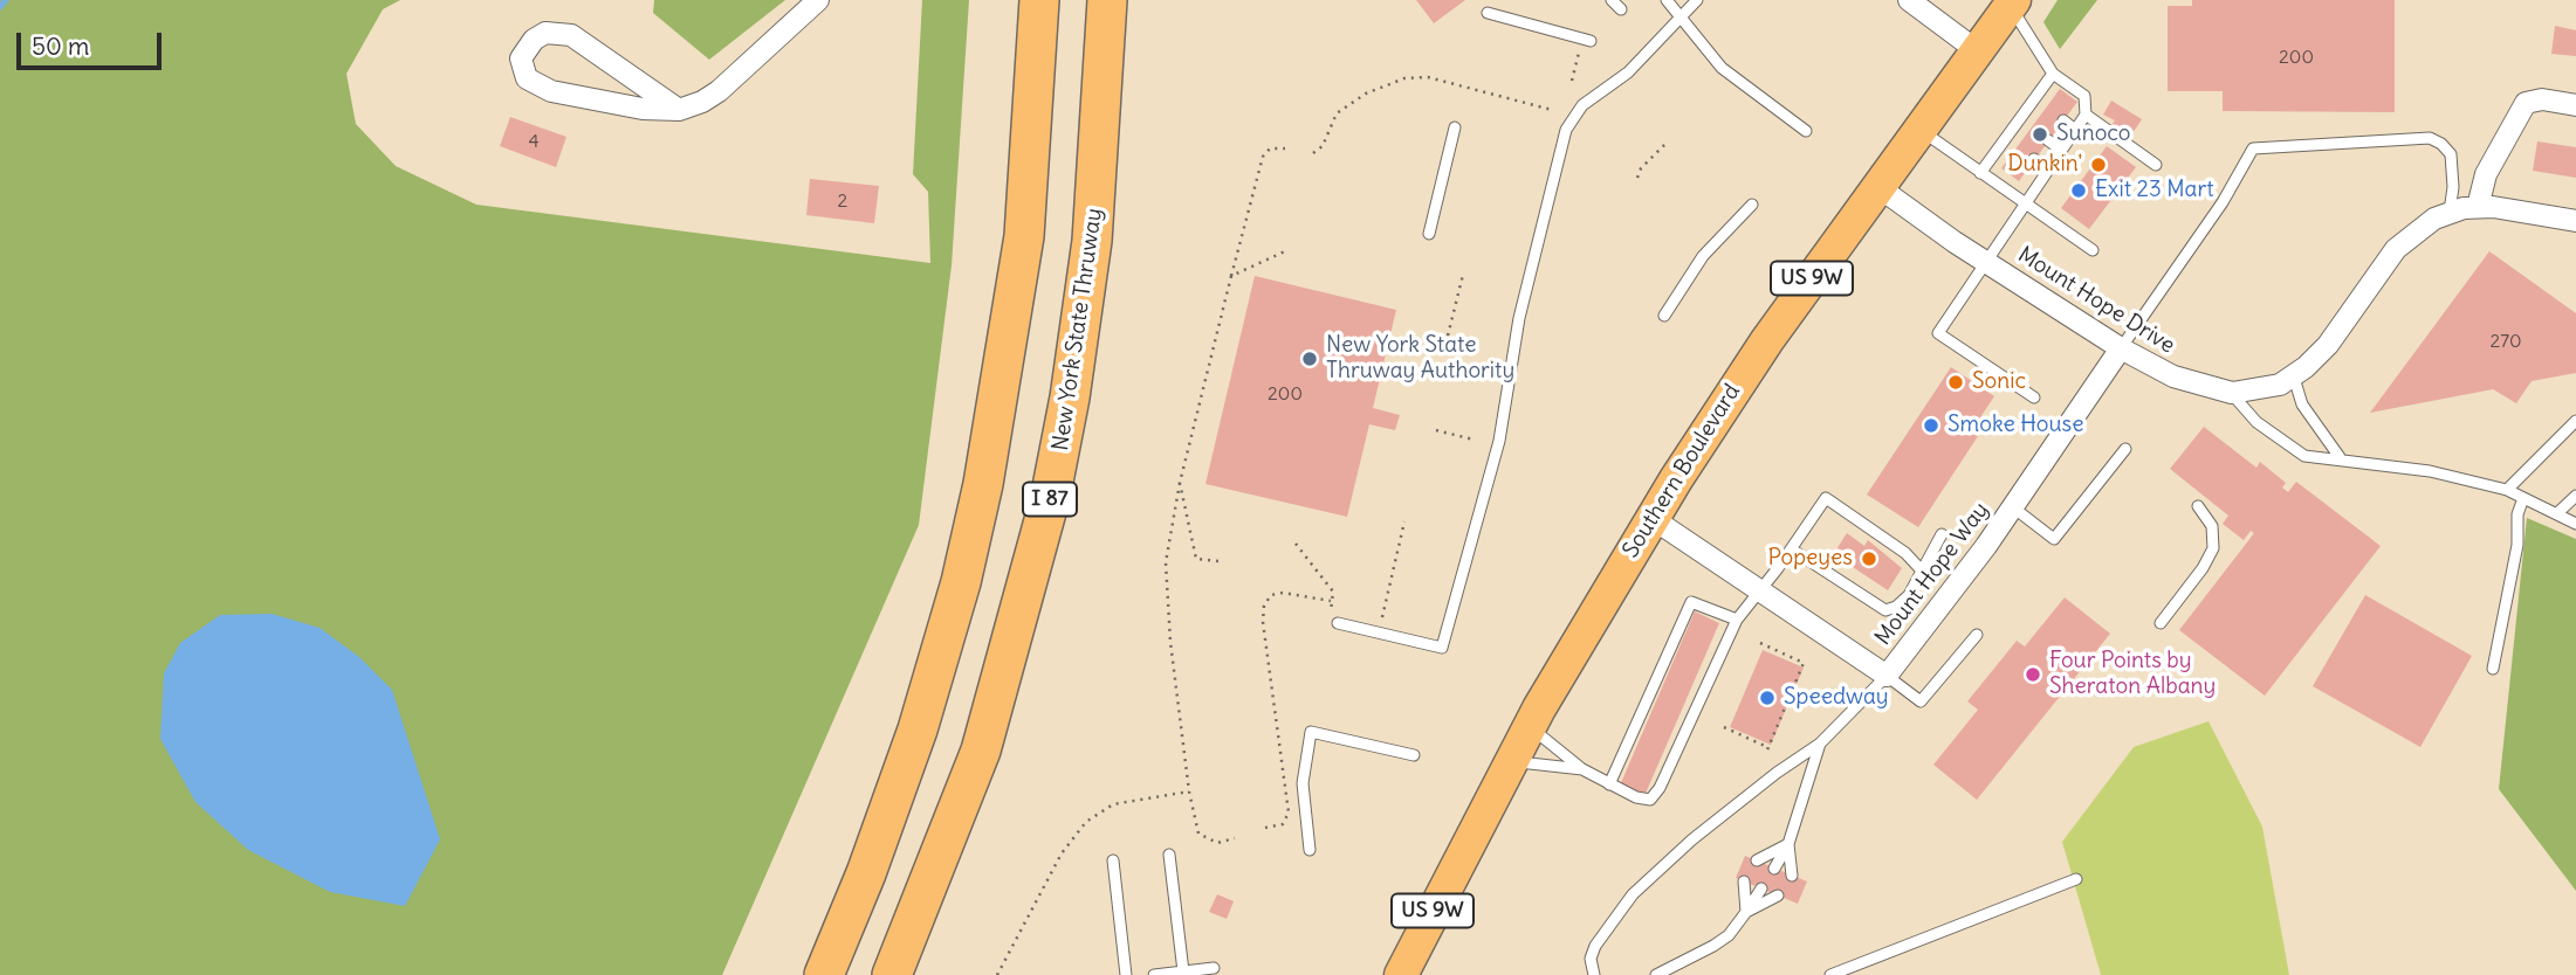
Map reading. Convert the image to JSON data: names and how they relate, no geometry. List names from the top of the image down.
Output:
{
  "streets": {
    "highway": ["New York State Thruway", "I 87"],
    "main road": ["US 9W", "Southern Boulevard"],
    "street": ["Mount Hope Drive", "Mount Hope Way"]
  },
  "crossings": [
    ["Mount Hope Drive", "Southern Boulevard"],
    ["Mount Hope Drive", "Mount Hope Way"],
    ["Southern Boulevard", "Mount Hope Way"]
  ],
  "places": [
    "Sunoco",
    "Dunkin'",
    "Exit 23 Mart",
    "New York State Thruway Authority",
    "Sonic",
    "Smoke House",
    "Popeyes",
    "Four Points by Sheraton Albany",
    "Speedway"
  ],
  "house_numbers": [
    "200",
    "4",
    "2",
    "270",
    "200"
  ],
  "scale_bar": "50 m"
}
